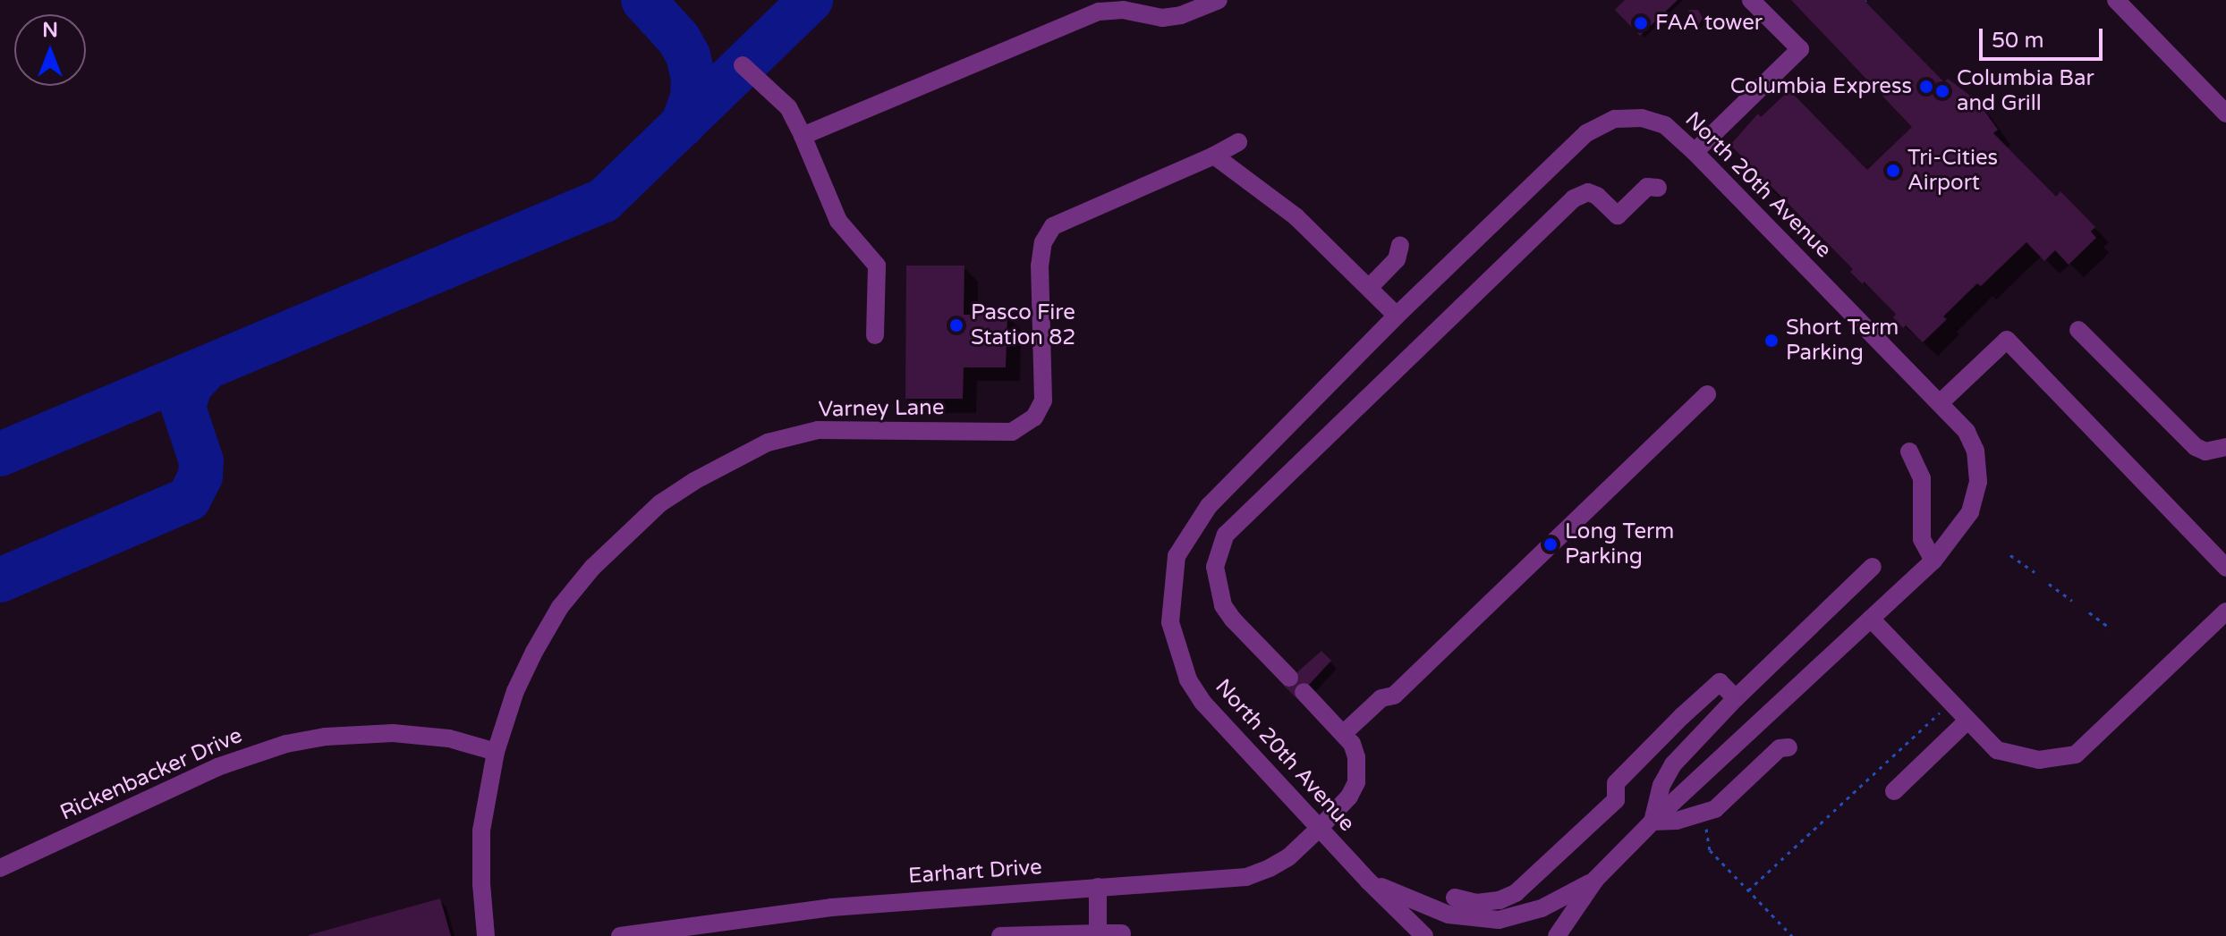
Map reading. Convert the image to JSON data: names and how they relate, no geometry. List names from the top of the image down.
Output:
{
  "streets": {
    "street": [
      "North 20th Avenue",
      "Varney Lane",
      "Rickenbacker Drive",
      "Earhart Drive"
    ]
  },
  "crossings": [
    ["North 20th Avenue", "Earhart Drive"],
    ["Varney Lane", "Rickenbacker Drive"]
  ],
  "places": [
    "FAA tower",
    "Columbia Express",
    "Columbia Bar and Grill",
    "Tri-Cities Airport",
    "Pasco Fire Station 82",
    "Short Term Parking",
    "Long Term Parking"
  ],
  "scale_bar": "50 m",
  "north": "top"
}
